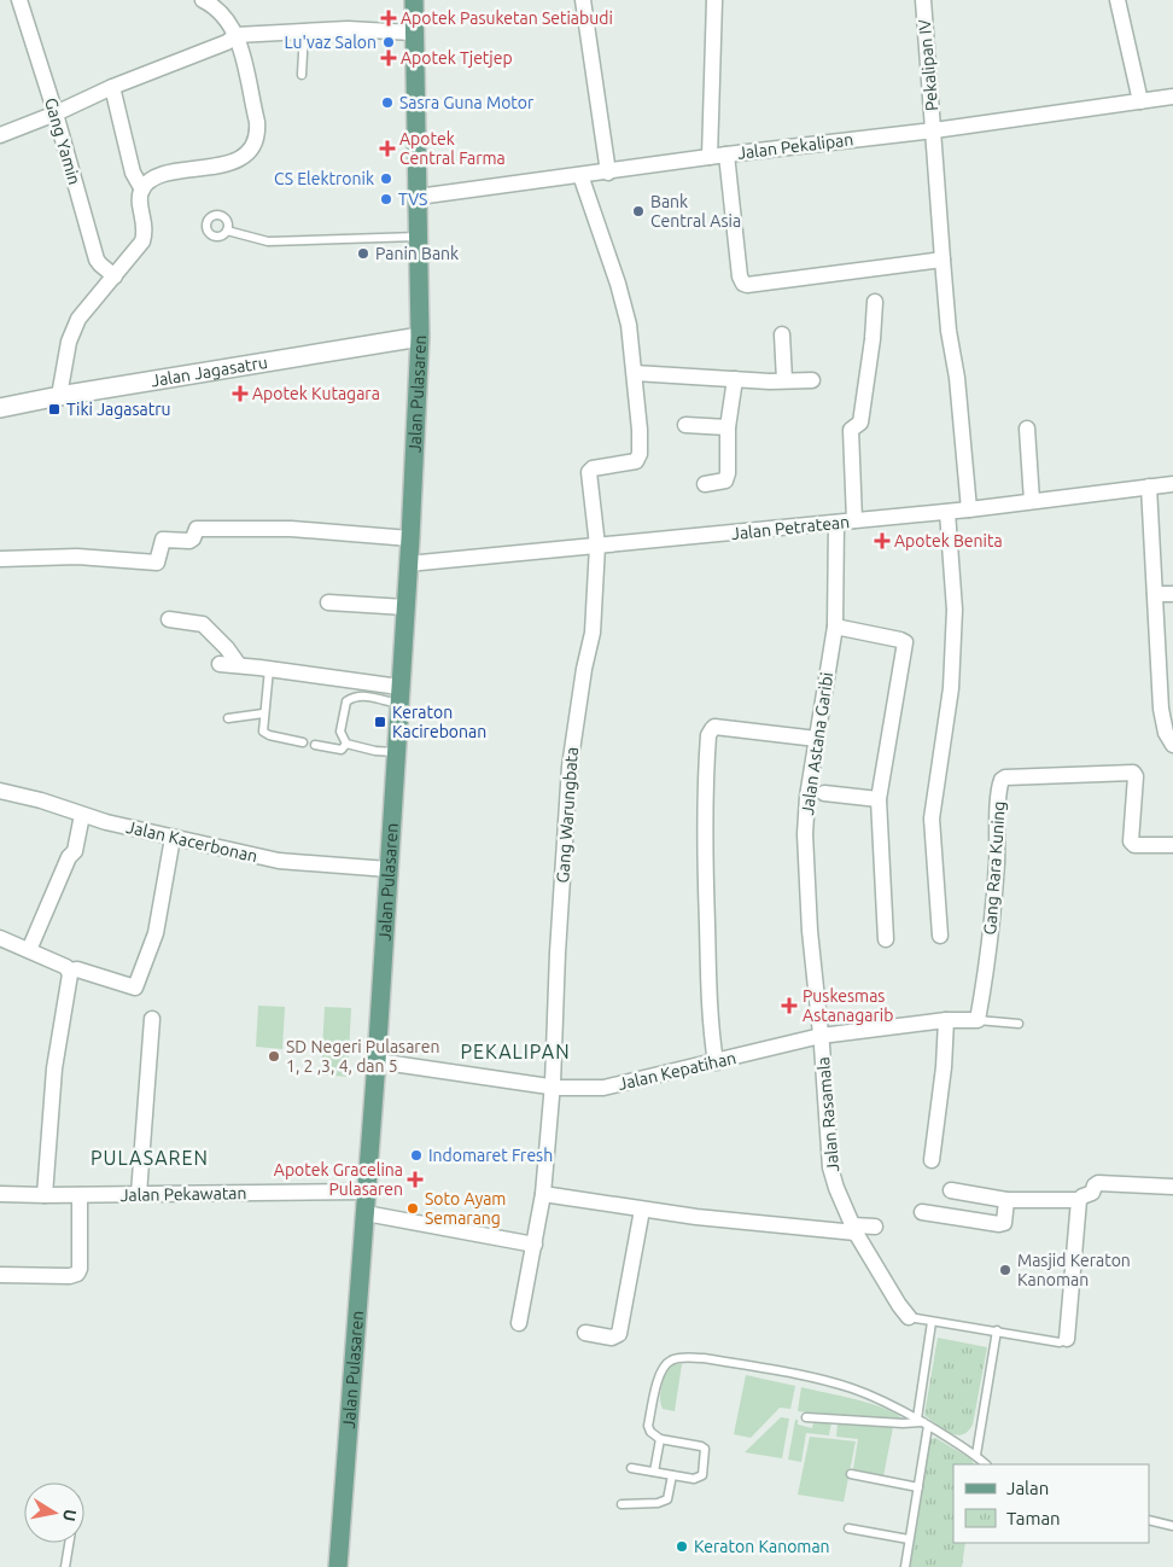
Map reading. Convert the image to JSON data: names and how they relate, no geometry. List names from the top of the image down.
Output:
{
  "streets": {
    "main road": ["Jalan Pulasaren"],
    "street": [
      "Pekalipan IV",
      "Gang Yamin",
      "Jalan Pekalipan",
      "Jalan Jagasatru",
      "Jalan Petratean",
      "Jalan Astana Garibi",
      "Gang Warungbata",
      "Jalan Kacerbonan",
      "Gang Rara Kuning",
      "Jalan Kepatihan",
      "Jalan Rasamala",
      "Jalan Pekawatan"
    ]
  },
  "crossings": [
    ["Pekalipan IV", "Jalan Pekalipan"],
    ["Pekalipan IV", "Jalan Petratean"],
    ["Jalan Pekalipan", "Jalan Pulasaren"],
    ["Jalan Jagasatru", "Jalan Pulasaren"],
    ["Jalan Pulasaren", "Jalan Petratean"],
    ["Jalan Pulasaren", "Jalan Kacerbonan"],
    ["Jalan Pulasaren", "Jalan Kepatihan"],
    ["Jalan Pulasaren", "Jalan Pekawatan"],
    ["Jalan Petratean", "Jalan Astana Garibi"],
    ["Jalan Petratean", "Gang Warungbata"],
    ["Jalan Astana Garibi", "Jalan Kepatihan"],
    ["Jalan Astana Garibi", "Jalan Rasamala"],
    ["Gang Warungbata", "Jalan Kepatihan"],
    ["Gang Rara Kuning", "Jalan Kepatihan"],
    ["Jalan Kepatihan", "Jalan Rasamala"]
  ],
  "districts": ["PEKALIPAN", "PULASAREN"],
  "places": {
    "health": [
      "Apotek Pasuketan Setiabudi",
      "Apotek Tjetjep",
      "Apotek Central Farma",
      "Apotek Kutagara",
      "Apotek Benita",
      "Puskesmas Astanagarib",
      "Apotek Gracelina Pulasaren"
    ],
    "other": [
      "Lu'vaz Salon",
      "Sasra Guna Motor",
      "CS Elektronik",
      "TVS",
      "Bank Central Asia",
      "Panin Bank",
      "SD Negeri Pulasaren 1, 2 ,3, 4, dan 5",
      "Indomaret Fresh",
      "Soto Ayam Semarang",
      "Masjid Keraton Kanoman",
      "Keraton Kanoman"
    ],
    "transit": ["Tiki Jagasatru", "Keraton Kacirebonan"]
  },
  "legend": ["Jalan", "Taman"],
  "north": "right"
}
